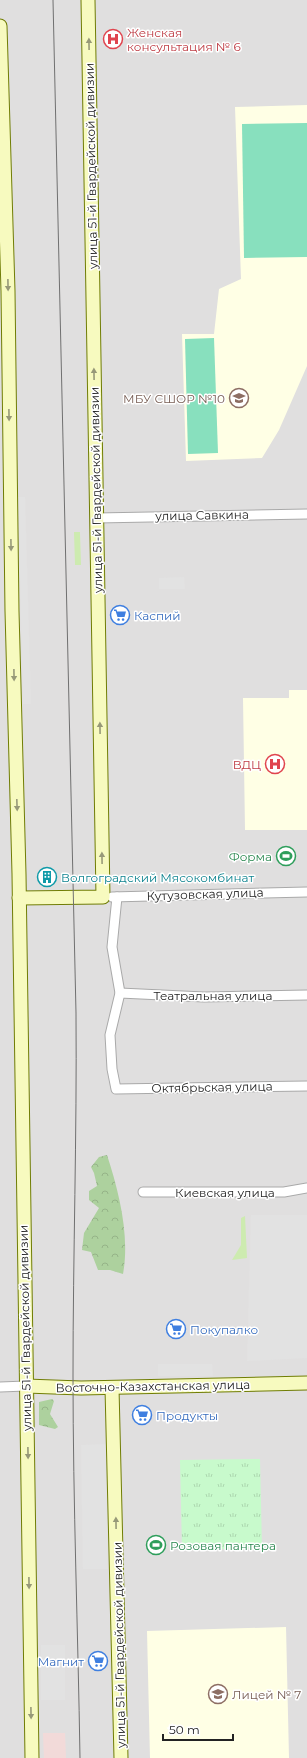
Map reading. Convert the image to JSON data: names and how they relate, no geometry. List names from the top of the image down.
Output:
{
  "streets": {
    "main road": ["улица 51-й Гвардейской дивизии", "Восточно-Казахстанская улица"],
    "street": [
      "улица Савкина",
      "Кутузовская улица",
      "Театральная улица",
      "Октябрьская улица",
      "Киевская улица"
    ]
  },
  "crossings": [
    ["улица 51-й Гвардейской дивизии", "улица Савкина"],
    ["улица 51-й Гвардейской дивизии", "Кутузовская улица"],
    ["улица 51-й Гвардейской дивизии", "Восточно-Казахстанская улица"],
    ["Театральная улица", "Октябрьская улица"]
  ],
  "places": {
    "hospital": ["Женская консультация № 6", "ВДЦ"],
    "school or university": ["МБУ СШОР №10", "Лицей № 7"],
    "supermarket": [
      "Каспий",
      "Покупалко",
      "Продукты",
      "Магнит"
    ],
    "sports": ["Форма", "Розовая пантера"],
    "building": ["Волгоградский Мясокомбинат"]
  },
  "scale_bar": "50 m"
}
